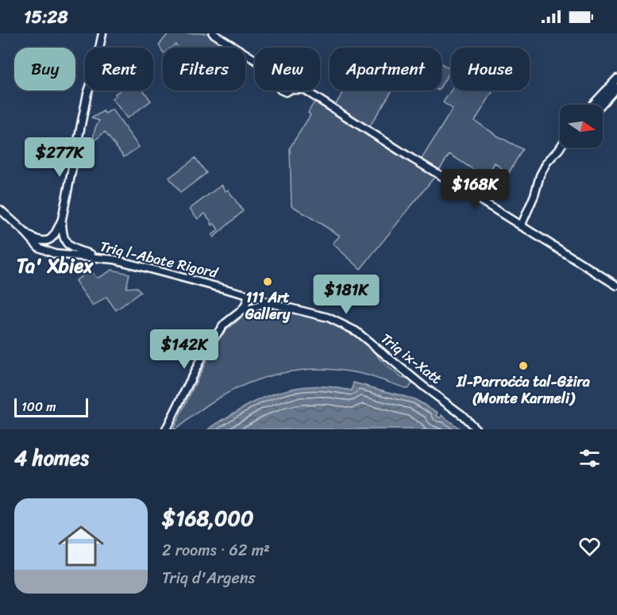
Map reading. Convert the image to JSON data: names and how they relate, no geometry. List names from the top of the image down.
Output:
{
  "streets": {
    "main road": ["Triq l-Abate Rigord", "Triq ix-Xatt"]
  },
  "crossings": [
    ["Triq l-Abate Rigord", "Triq ix-Xatt"]
  ],
  "districts": ["Ta' Xbiex"],
  "places": ["111 Art Gallery", "Il-Parroċċa tal-Gżira (Monte Karmeli)"],
  "scale_bar": "100 m",
  "north": "right",
  "page": {
    "status": "15:28",
    "chip": [
      "Buy",
      "Rent",
      "Filters",
      "New",
      "Apartment",
      "House"
    ],
    "price": [
      "$277K",
      "$168K",
      "$181K",
      "$142K"
    ],
    "scale": "100 m",
    "heading": "4 homes",
    "list": [
      {
        "name": "$168,000",
        "note": "2 rooms · 62 m² · Triq d'Argens"
      }
    ]
  }
}
